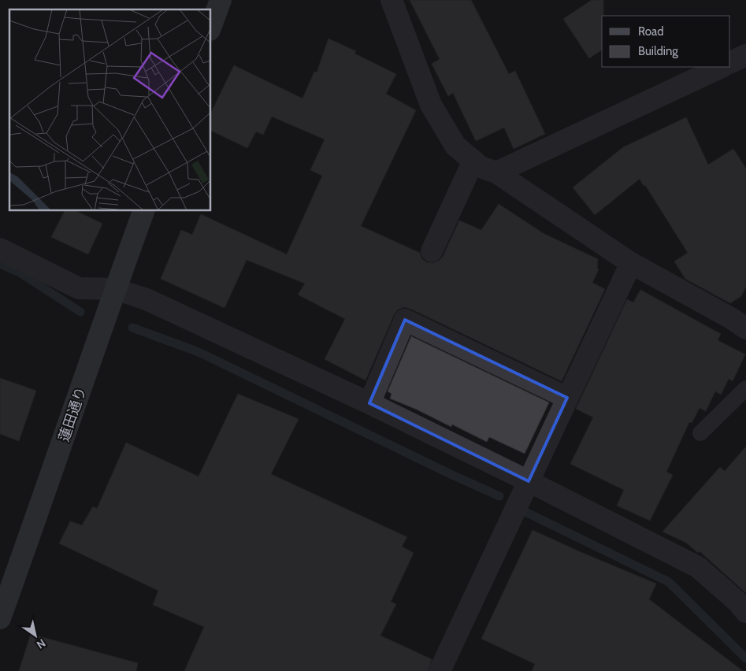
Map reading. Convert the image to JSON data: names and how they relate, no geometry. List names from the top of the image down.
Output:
{
  "streets": {
    "main road": ["蓮田通り"]
  },
  "legend": ["Road", "Building"],
  "north": "bottom right"
}
